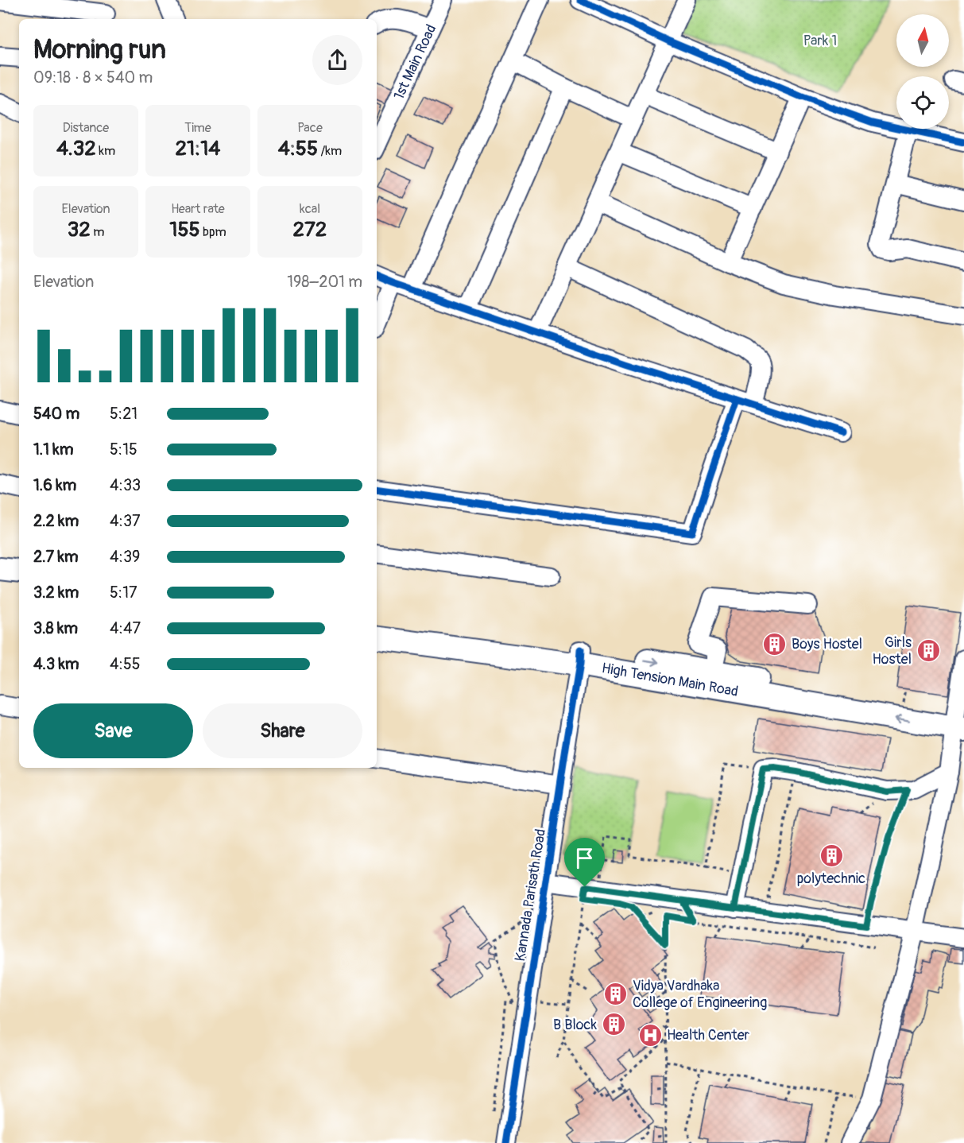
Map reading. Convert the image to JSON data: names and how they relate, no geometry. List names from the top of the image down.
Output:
{
  "streets": {
    "main road": ["High Tension Main Road"],
    "street": ["1st Main Road", "Kannada Parisath Road"]
  },
  "crossings": [
    ["High Tension Main Road", "Kannada Parisath Road"]
  ],
  "parks": ["Park 1"],
  "places": {
    "building": [
      "Boys Hostel",
      "Girls Hostel",
      "polytechnic",
      "Vidya Vardhaka College of Engineering",
      "B Block"
    ],
    "hospital": ["Health Center"]
  },
  "north": "top",
  "page": {
    "heading": ["Morning run", "09:18 · 8 × 540 m"],
    "stats": [
      ["Distance", "4.32 km"],
      ["Time", "21:14"],
      ["Pace", "4:55 /km"],
      ["Elevation", "32 m"],
      ["Heart rate", "155 bpm"],
      ["kcal", "272"]
    ],
    "chart": ["Elevation", "198–201 m"],
    "list": [
      {
        "name": "540 m",
        "note": "5:21"
      },
      {
        "name": "1.1 km",
        "note": "5:15"
      },
      {
        "name": "1.6 km",
        "note": "4:33"
      },
      {
        "name": "2.2 km",
        "note": "4:37"
      },
      {
        "name": "2.7 km",
        "note": "4:39"
      },
      {
        "name": "3.2 km",
        "note": "5:17"
      },
      {
        "name": "3.8 km",
        "note": "4:47"
      },
      {
        "name": "4.3 km",
        "note": "4:55"
      }
    ],
    "buttons": ["Save", "Share"]
  }
}
